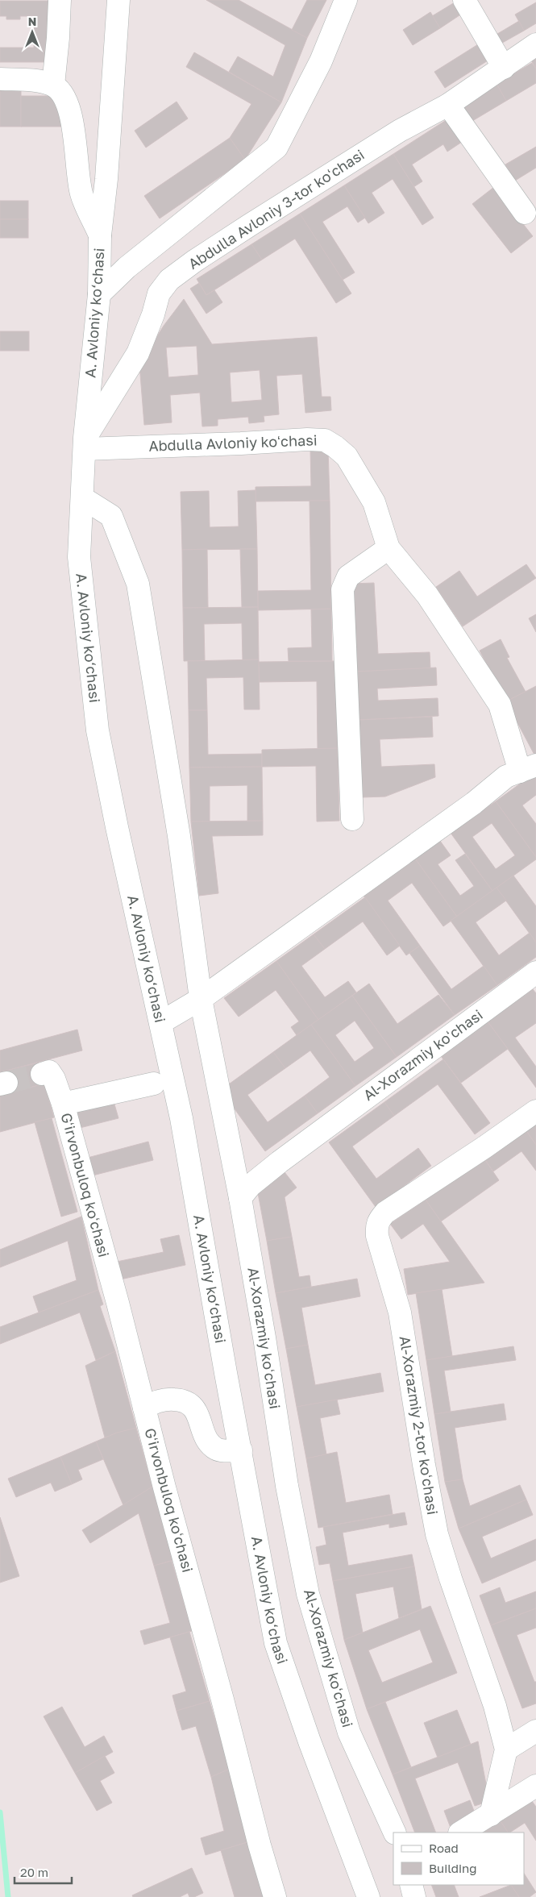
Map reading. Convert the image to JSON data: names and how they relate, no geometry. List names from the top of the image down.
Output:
{
  "streets": {
    "street": [
      "Abdulla Avloniy 3-tor koʻchasi",
      "A. Avloniy ko‘chasi",
      "Abdulla Avloniy koʻchasi",
      "Al-Xorazmiy koʻchasi",
      "Gʻirvonbuloq koʻchasi",
      "Al-Xorazmiy 2-tor koʻchasi"
    ]
  },
  "crossings": [
    ["Abdulla Avloniy 3-tor koʻchasi", "A. Avloniy ko‘chasi"],
    ["Abdulla Avloniy 3-tor koʻchasi", "Abdulla Avloniy koʻchasi"],
    ["A. Avloniy ko‘chasi", "Abdulla Avloniy koʻchasi"]
  ],
  "legend": ["Road", "Building"],
  "scale_bar": "20 m",
  "north": "top"
}
